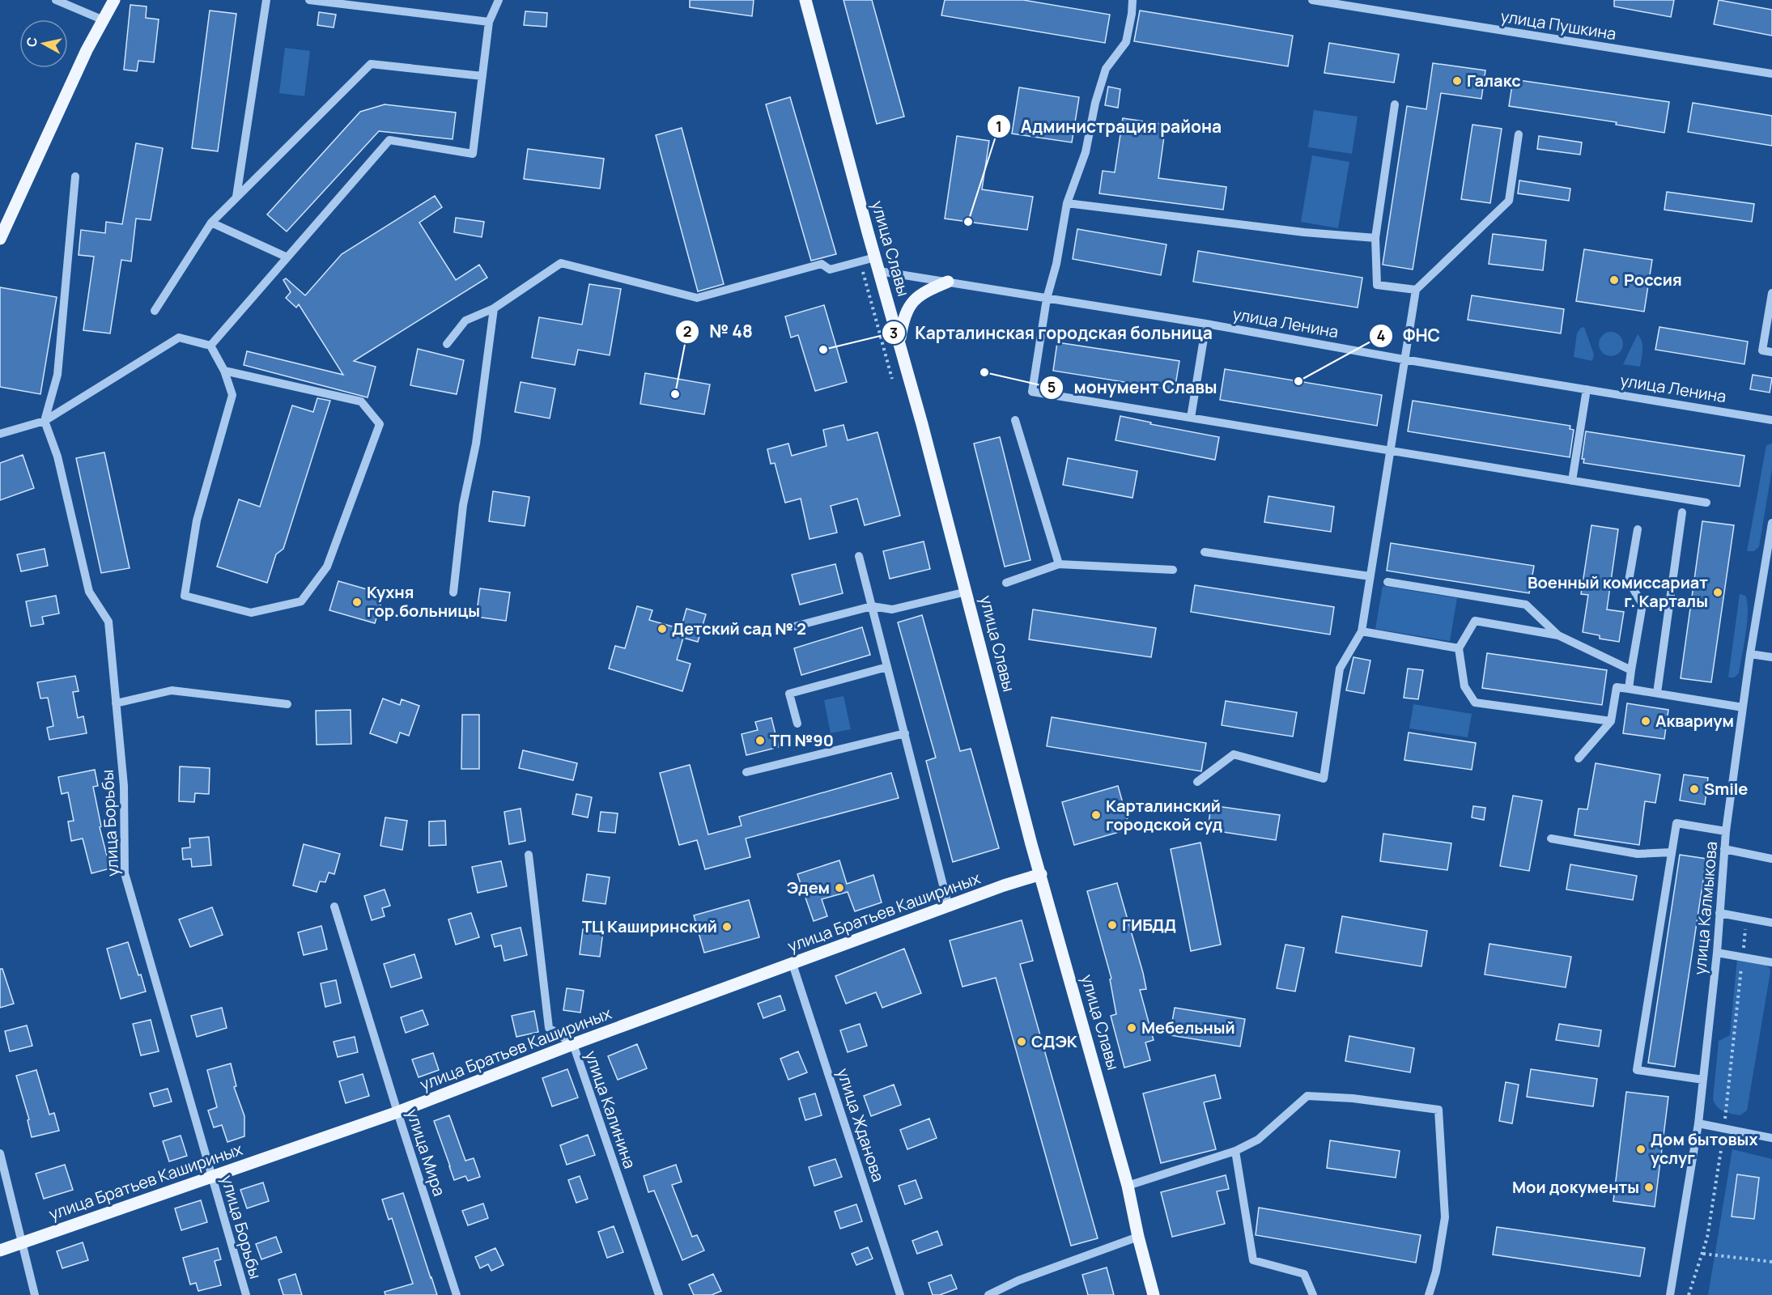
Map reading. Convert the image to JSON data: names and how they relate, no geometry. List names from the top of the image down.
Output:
{
  "streets": {
    "main road": ["улица Славы", "улица Братьев Кашириных"],
    "street": [
      "улица Пушкина",
      "улица Ленина",
      "улица Борьбы",
      "улица Калмыкова",
      "улица Калинина",
      "улица Жданова",
      "улица Мира"
    ]
  },
  "crossings": [
    ["улица Славы", "улица Ленина"],
    ["улица Славы", "улица Братьев Кашириных"],
    ["улица Борьбы", "улица Братьев Кашириных"],
    ["улица Братьев Кашириных", "улица Калинина"],
    ["улица Братьев Кашириных", "улица Жданова"],
    ["улица Братьев Кашириных", "улица Мира"]
  ],
  "places": [
    "Галакс",
    "Администрация района",
    "Россия",
    "Карталинская городская больница",
    "монумент Славы",
    "ФНС",
    "№ 48",
    "Военный комиссариат г. Карталы",
    "Кухня гор.больницы",
    "Детский сад № 2",
    "Аквариум",
    "ТП №90",
    "Smile",
    "Карталинский городской суд",
    "Эдем",
    "ГИБДД",
    "ТЦ Каширинский",
    "Мебельный",
    "СДЭК",
    "Дом бытовых услуг",
    "Мои документы"
  ],
  "north": "left"
}
